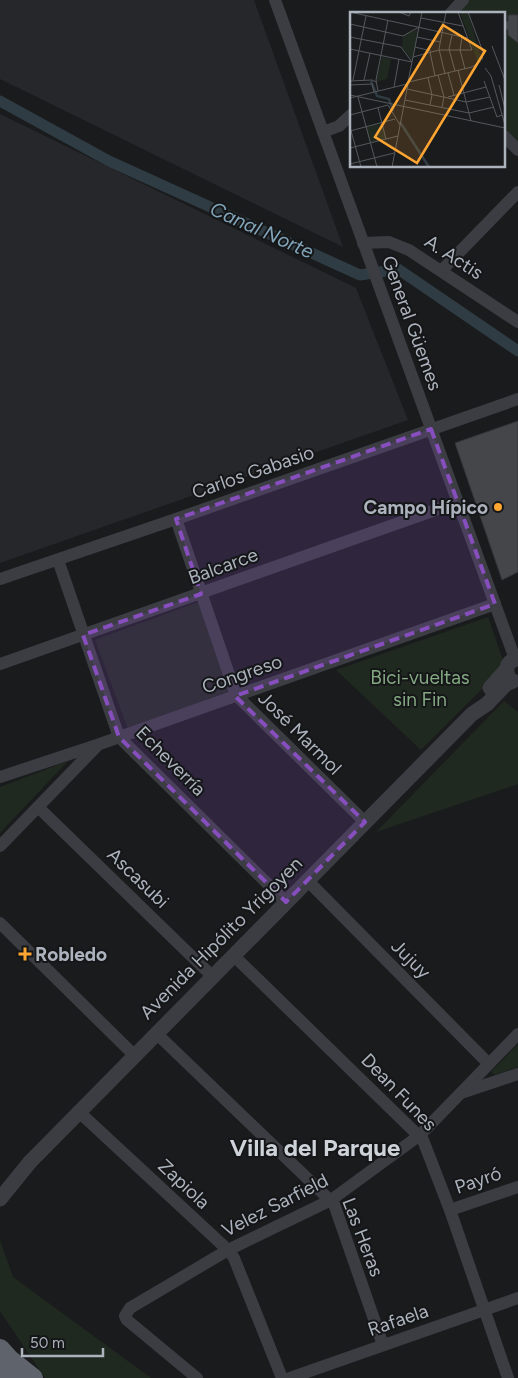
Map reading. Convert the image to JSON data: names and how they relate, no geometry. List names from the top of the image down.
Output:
{
  "streets": {
    "street": [
      "A. Actis",
      "General Güemes",
      "Carlos Gabasio",
      "Balcarce",
      "Congreso",
      "José Marmol",
      "Echeverría",
      "Ascasubi",
      "Avenida Hipólito Yrigoyen",
      "Jujuy",
      "Dean Funes",
      "Payró",
      "Zapiola",
      "Velez Sarfield",
      "Las Heras",
      "Rafaela"
    ]
  },
  "crossings": [
    ["A. Actis", "General Güemes"],
    ["General Güemes", "Carlos Gabasio"],
    ["General Güemes", "Balcarce"],
    ["General Güemes", "Congreso"],
    ["General Güemes", "Avenida Hipólito Yrigoyen"],
    ["Carlos Gabasio", "José Marmol"],
    ["Carlos Gabasio", "Echeverría"],
    ["Balcarce", "José Marmol"],
    ["Balcarce", "Echeverría"],
    ["Congreso", "José Marmol"],
    ["Congreso", "Echeverría"],
    ["José Marmol", "Avenida Hipólito Yrigoyen"],
    ["Echeverría", "Avenida Hipólito Yrigoyen"],
    ["Ascasubi", "Avenida Hipólito Yrigoyen"],
    ["Avenida Hipólito Yrigoyen", "Jujuy"],
    ["Avenida Hipólito Yrigoyen", "Dean Funes"],
    ["Avenida Hipólito Yrigoyen", "Zapiola"],
    ["Avenida Hipólito Yrigoyen", "Las Heras"],
    ["Jujuy", "Velez Sarfield"],
    ["Dean Funes", "Payró"],
    ["Dean Funes", "Velez Sarfield"],
    ["Dean Funes", "Rafaela"],
    ["Zapiola", "Velez Sarfield"],
    ["Velez Sarfield", "Las Heras"],
    ["Las Heras", "Rafaela"]
  ],
  "districts": ["Villa del Parque"],
  "water": ["Canal Norte"],
  "parks": ["Bici-vueltas sin Fin"],
  "places": {
    "other": ["Campo Hípico"],
    "health": ["Robledo"]
  },
  "scale_bar": "50 m"
}
